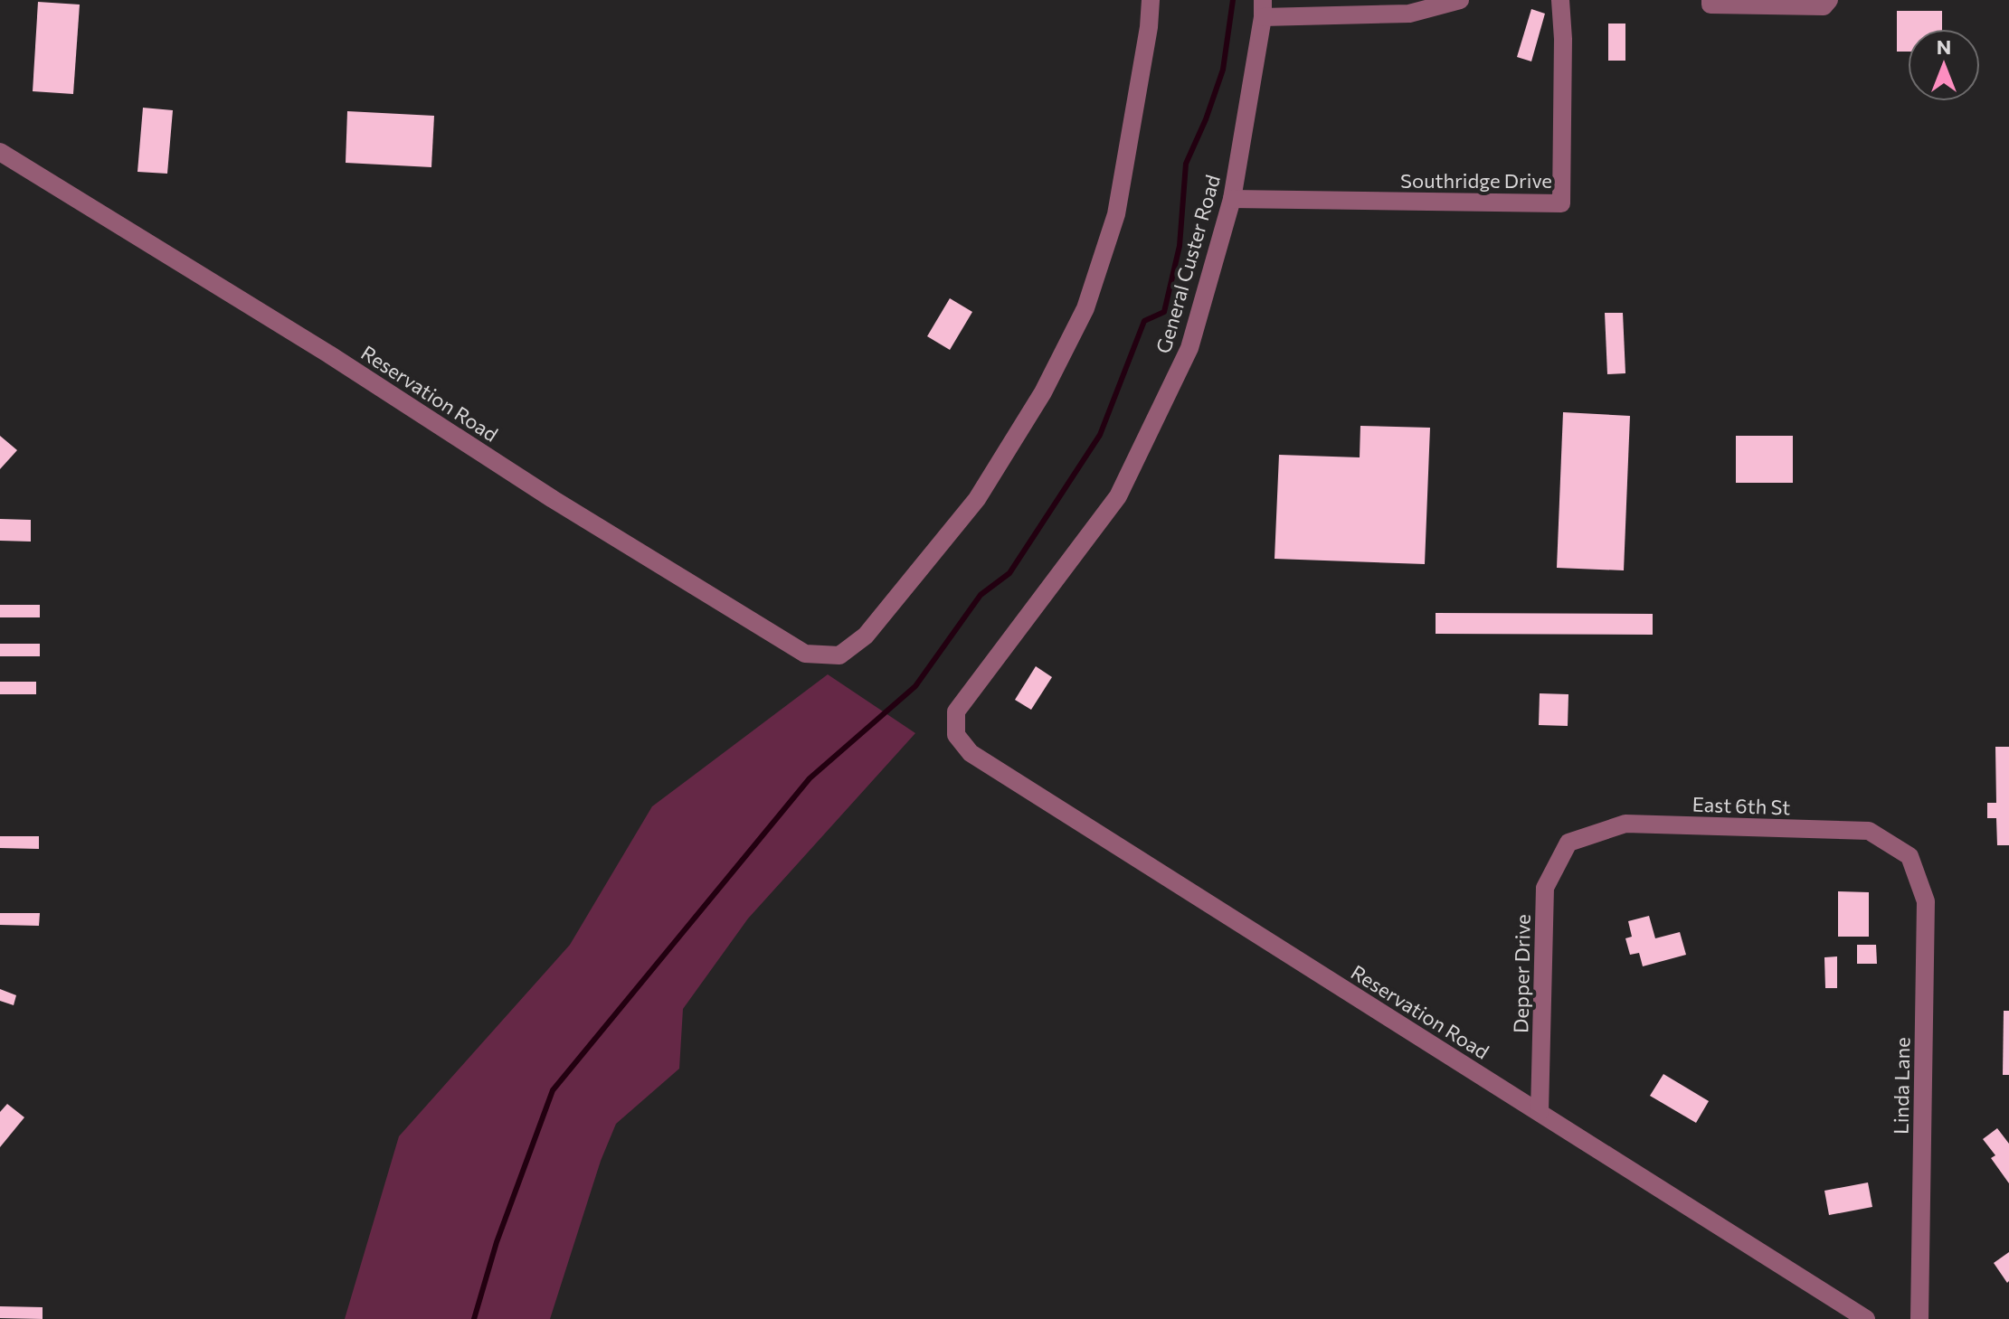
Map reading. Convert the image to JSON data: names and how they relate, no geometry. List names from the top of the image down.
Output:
{
  "streets": {
    "street": [
      "Southridge Drive",
      "General Custer Road",
      "Reservation Road",
      "East 6th St",
      "Depper Drive",
      "Linda Lane"
    ]
  },
  "crossings": [
    ["Southridge Drive", "General Custer Road"],
    ["General Custer Road", "Reservation Road"],
    ["Reservation Road", "Depper Drive"],
    ["East 6th St", "Depper Drive"],
    ["East 6th St", "Linda Lane"]
  ],
  "north": "top"
}
